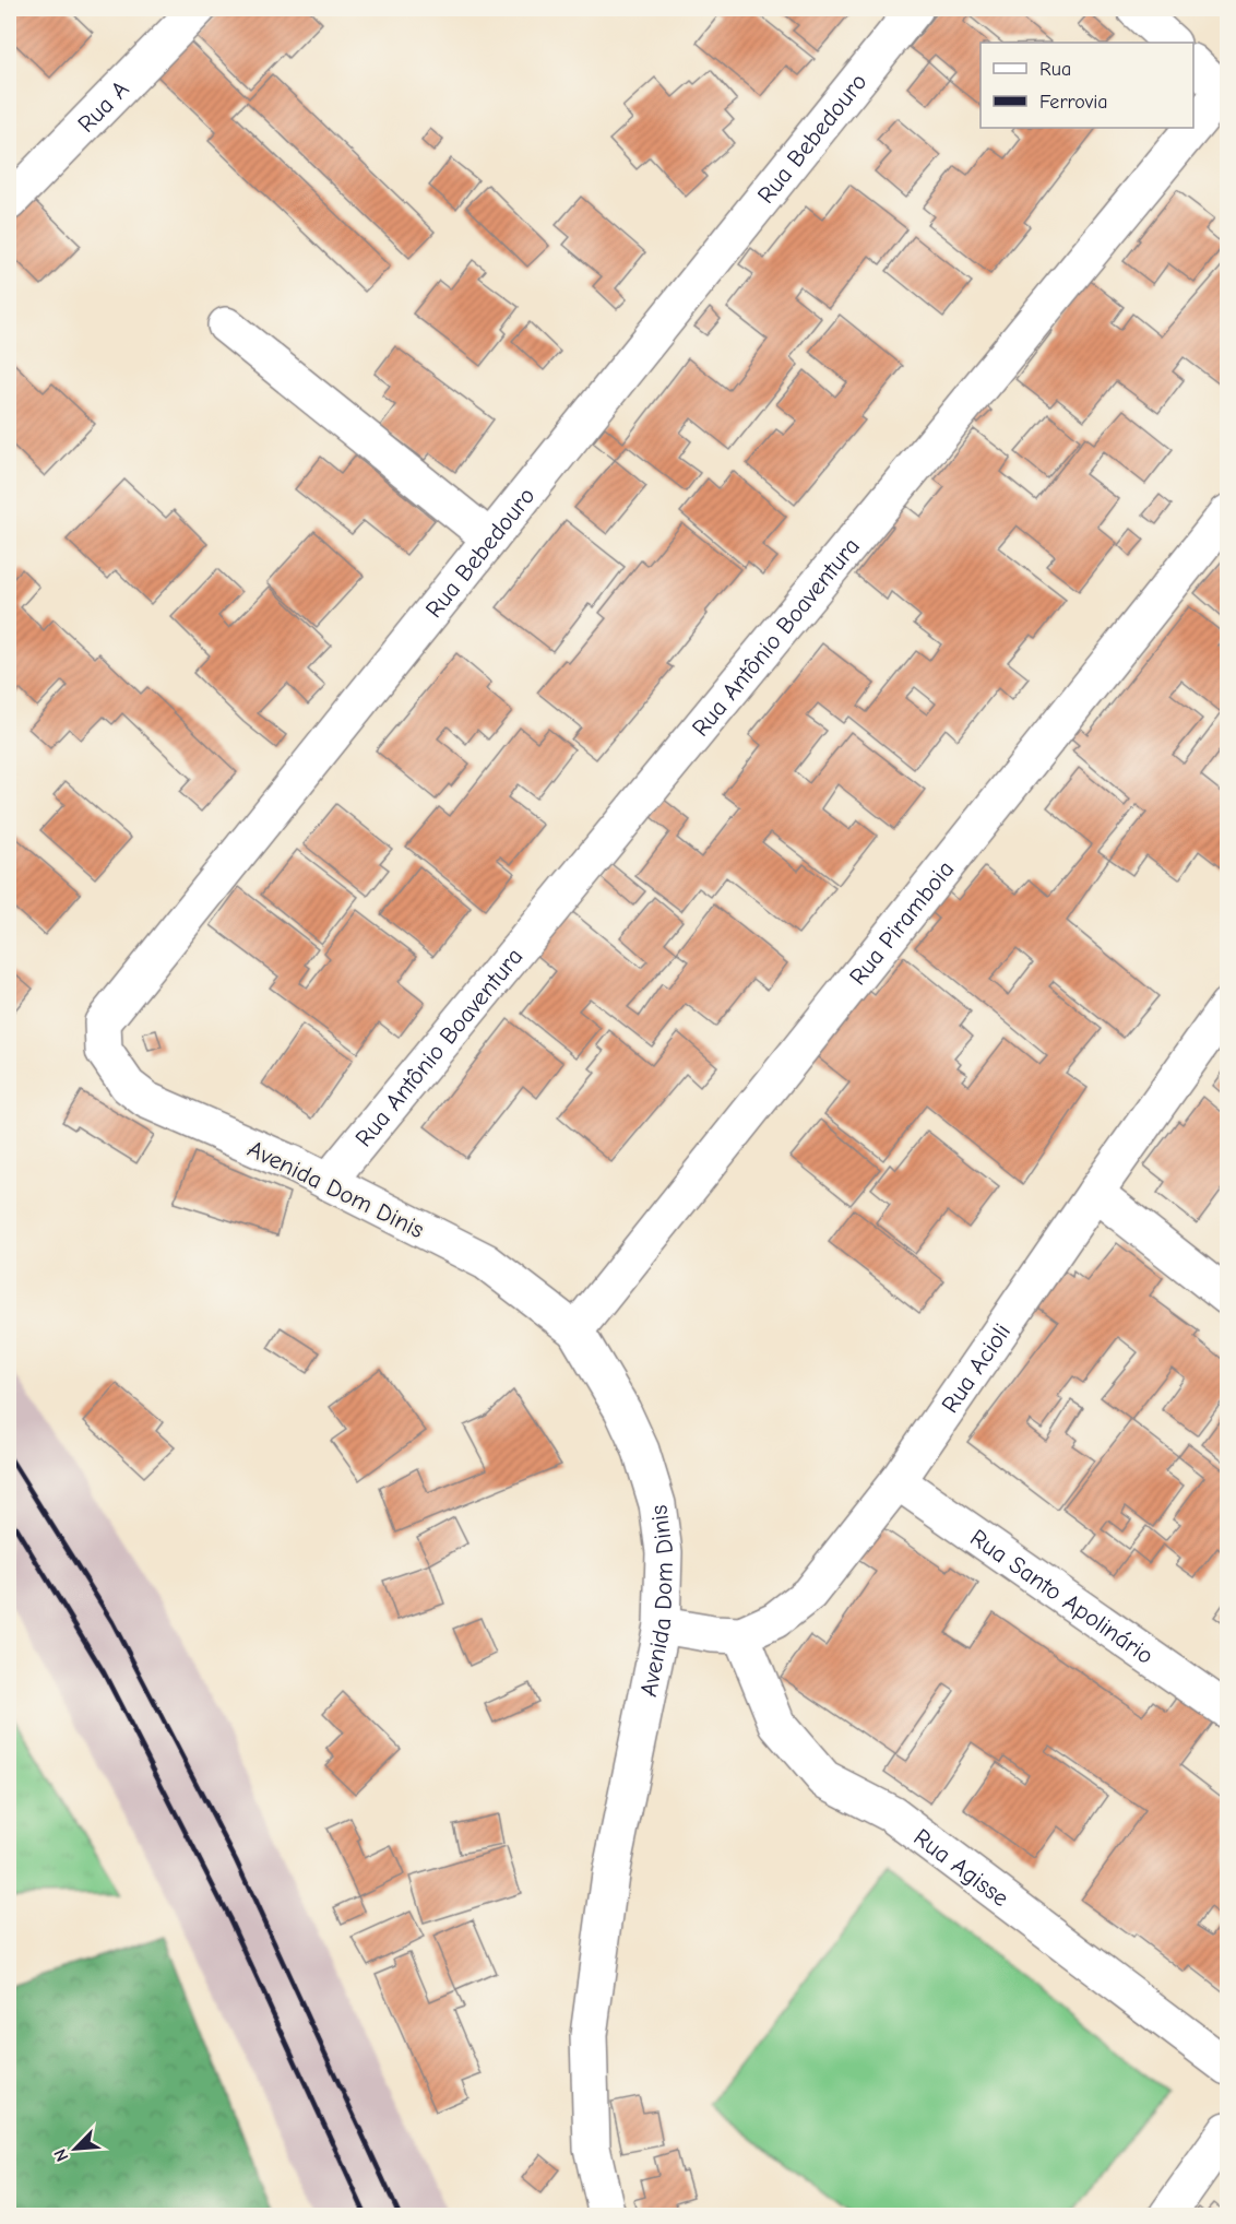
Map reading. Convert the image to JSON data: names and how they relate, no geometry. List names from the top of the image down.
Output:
{
  "streets": {
    "street": [
      "Rua A",
      "Rua Bebedouro",
      "Rua Antônio Boaventura",
      "Rua Piramboia",
      "Avenida Dom Dinis",
      "Rua Acioli",
      "Rua Santo Apolinário",
      "Rua Agisse"
    ]
  },
  "crossings": [
    ["Rua Bebedouro", "Avenida Dom Dinis"],
    ["Rua Antônio Boaventura", "Avenida Dom Dinis"],
    ["Rua Piramboia", "Avenida Dom Dinis"],
    ["Avenida Dom Dinis", "Rua Acioli"],
    ["Rua Acioli", "Rua Santo Apolinário"],
    ["Rua Acioli", "Rua Agisse"]
  ],
  "legend": ["Rua", "Ferrovia"],
  "north": "bottom left"
}
